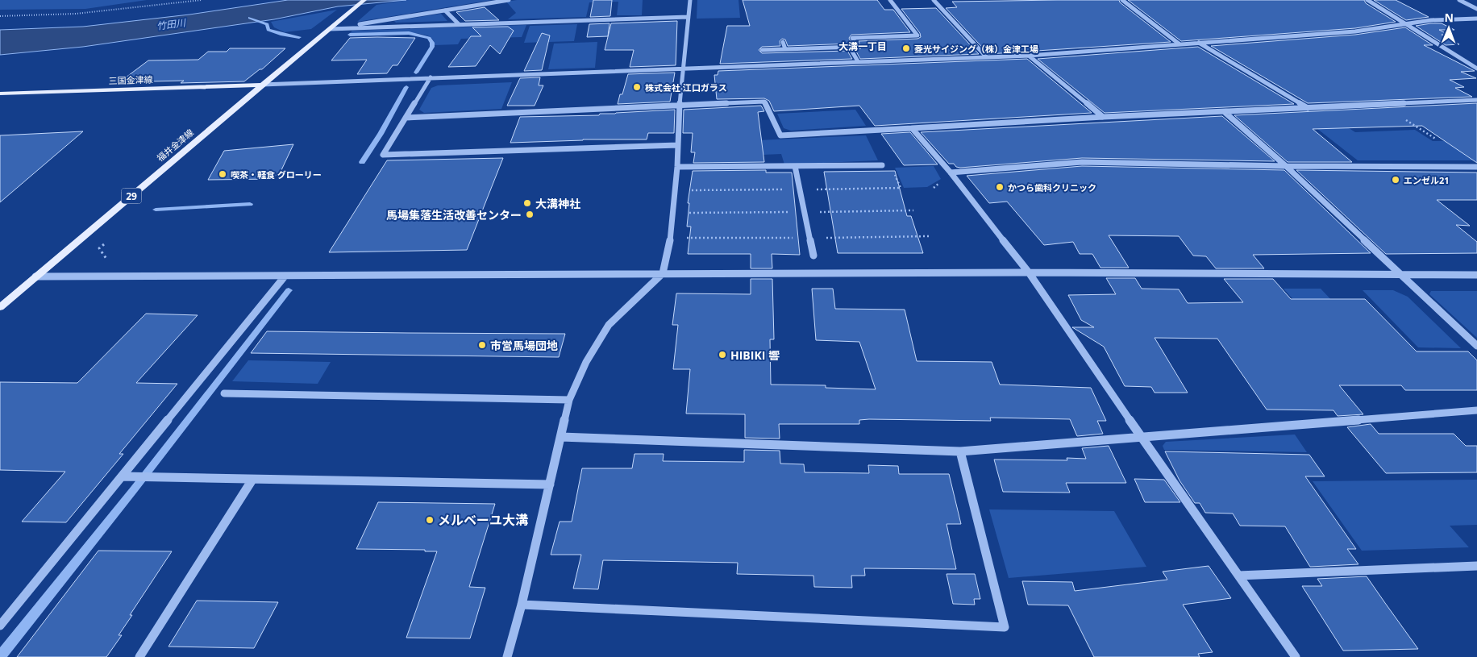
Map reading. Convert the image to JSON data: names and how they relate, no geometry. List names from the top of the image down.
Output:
{
  "streets": {
    "main road": ["三国金津線", "福井金津線", "29"]
  },
  "crossings": [
    ["三国金津線", "福井金津線"]
  ],
  "districts": ["大溝一丁目"],
  "water": ["竹田川"],
  "places": [
    "菱光サイジング（株）金津工場",
    "株式会社 江口ガラス",
    "喫茶・軽食 グローリー",
    "エンゼル21",
    "かつら歯科クリニック",
    "大溝神社",
    "馬場集落生活改善センター",
    "市営馬場団地",
    "HIBIKI 響",
    "メルベーユ大溝"
  ],
  "north": "top"
}
